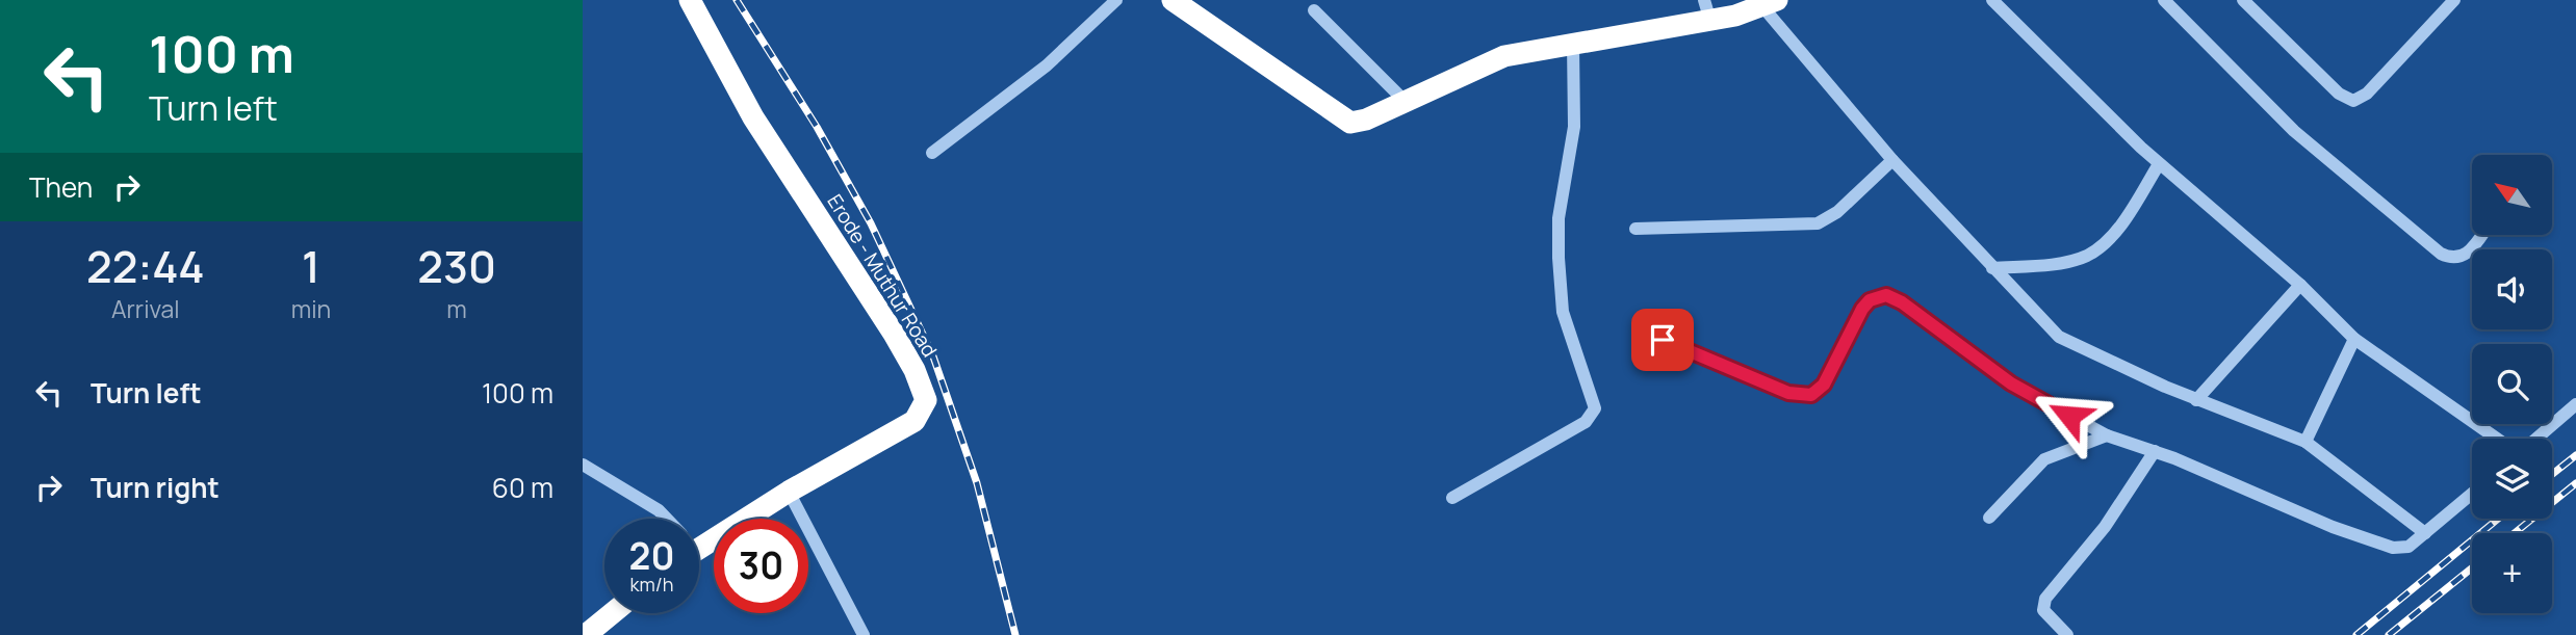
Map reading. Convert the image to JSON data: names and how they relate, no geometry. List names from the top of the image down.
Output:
{
  "streets": {
    "highway": ["Erode - Muthur Road"]
  },
  "north": "top left",
  "page": {
    "turn": ["100 m", "Turn left"],
    "then": "Then",
    "map_buttons": "+",
    "eta": [
      "22:44",
      "Arrival",
      "1",
      "min",
      "230",
      "m"
    ],
    "list": [
      {
        "name": "Turn left",
        "value": "100 m"
      },
      {
        "name": "Turn right",
        "value": "60 m"
      }
    ],
    "speed": "20 km/h",
    "limit": "30"
  }
}
